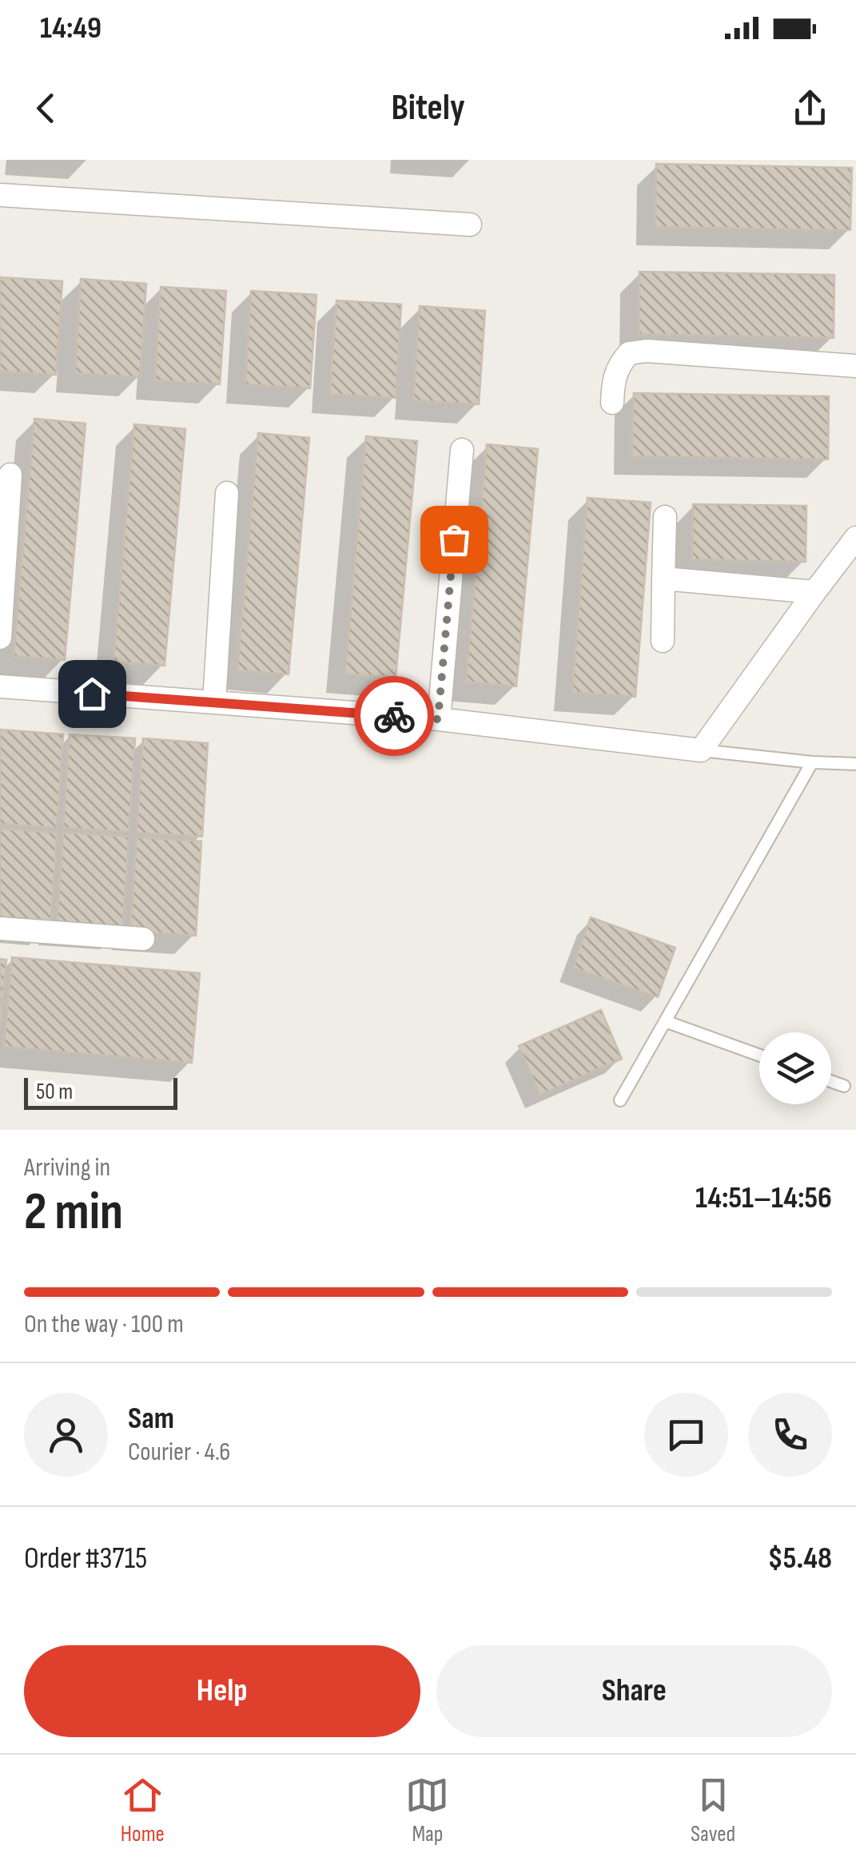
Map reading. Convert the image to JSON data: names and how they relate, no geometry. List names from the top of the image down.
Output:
{
  "scale_bar": "50 m",
  "page": {
    "status": "14:49",
    "header": "Bitely",
    "scale": "50 m",
    "heading": ["2 min", "Arriving in", "14:51–14:56"],
    "panel": [
      "Sam",
      "Courier · 4.6",
      "Order #3715",
      "$5.48"
    ],
    "bar": "On the way · 100 m",
    "buttons": ["Help", "Share"],
    "tabs": ["Home", "Map", "Saved"]
  }
}
